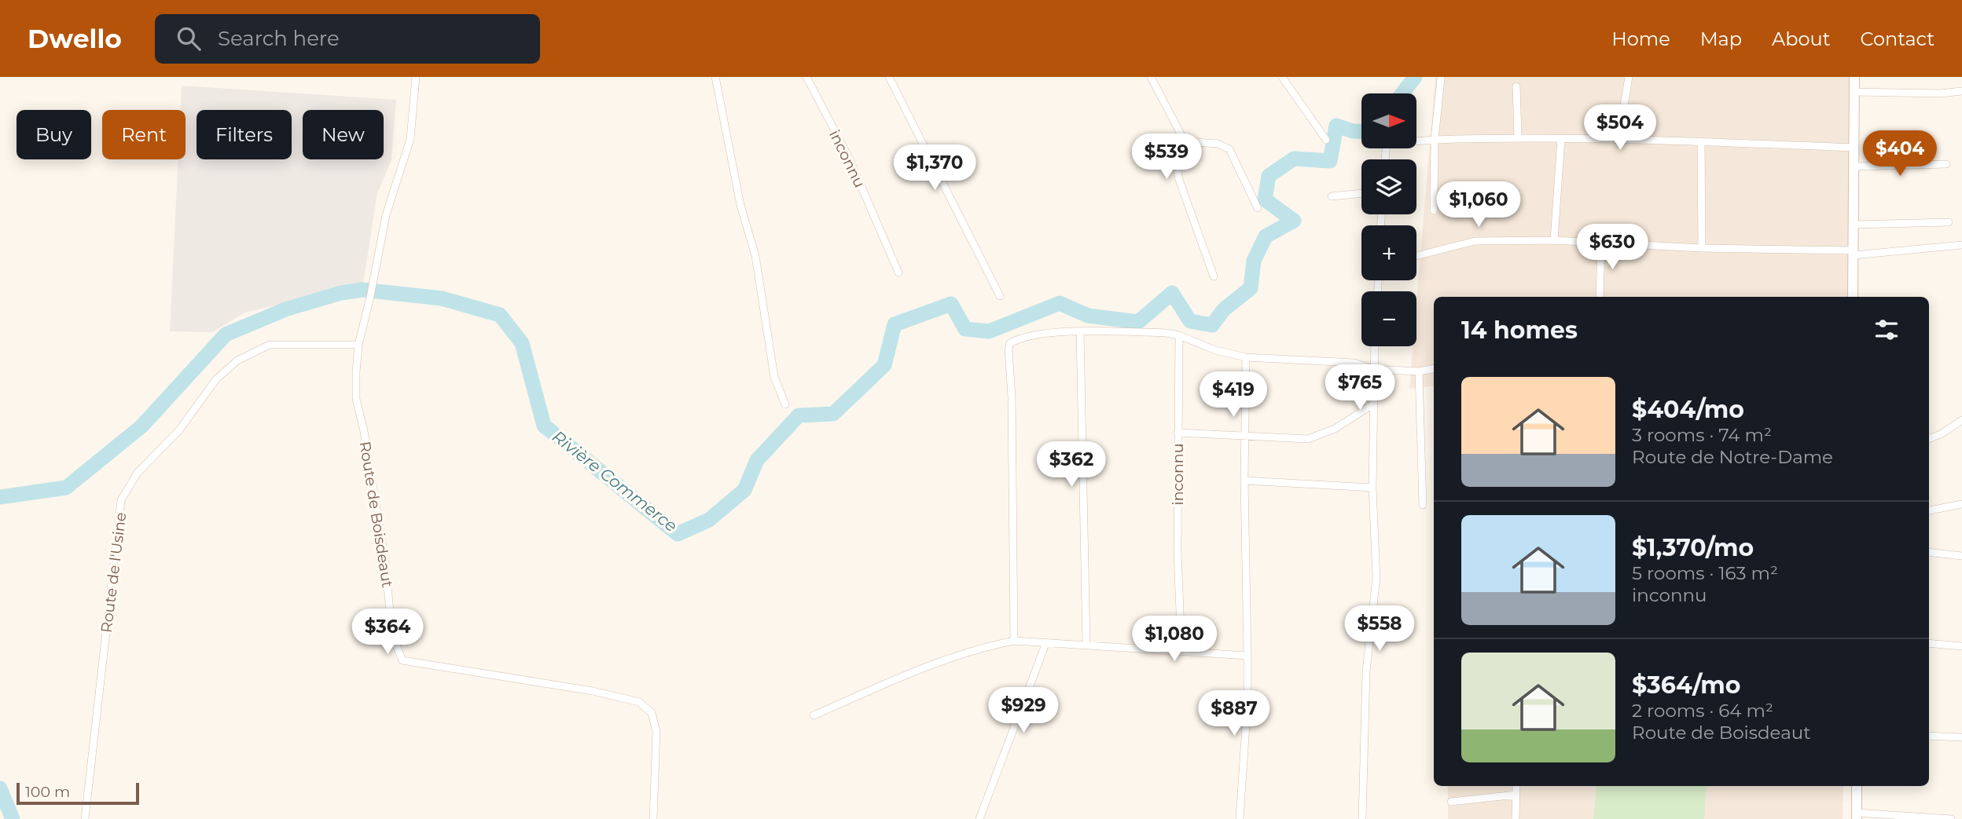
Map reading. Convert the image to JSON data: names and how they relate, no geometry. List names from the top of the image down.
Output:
{
  "streets": {
    "street": ["inconnu", "Route de Boisdeaut", "Route de l'Usine"]
  },
  "crossings": [
    ["Route de Boisdeaut", "Route de l'Usine"]
  ],
  "water": ["Rivière Commerce"],
  "scale_bar": "100 m",
  "north": "right",
  "page": {
    "header": "Dwello",
    "search": "Search here",
    "nav": [
      "Home",
      "Map",
      "About",
      "Contact"
    ],
    "map_buttons": ["+", "−"],
    "price": [
      "$504",
      "$404",
      "$539",
      "$1,370",
      "$1,060",
      "$630",
      "$765",
      "$419",
      "$362",
      "$558",
      "$364",
      "$1,080",
      "$929",
      "$887"
    ],
    "chip": [
      "Buy",
      "Rent",
      "Filters",
      "New"
    ],
    "heading": "14 homes",
    "list": [
      {
        "name": "$404/mo",
        "note": "3 rooms · 74 m² · Route de Notre-Dame"
      },
      {
        "name": "$1,370/mo",
        "note": "5 rooms · 163 m² · inconnu"
      },
      {
        "name": "$364/mo",
        "note": "2 rooms · 64 m² · Route de Boisdeaut"
      }
    ],
    "scale": "100 m"
  }
}
